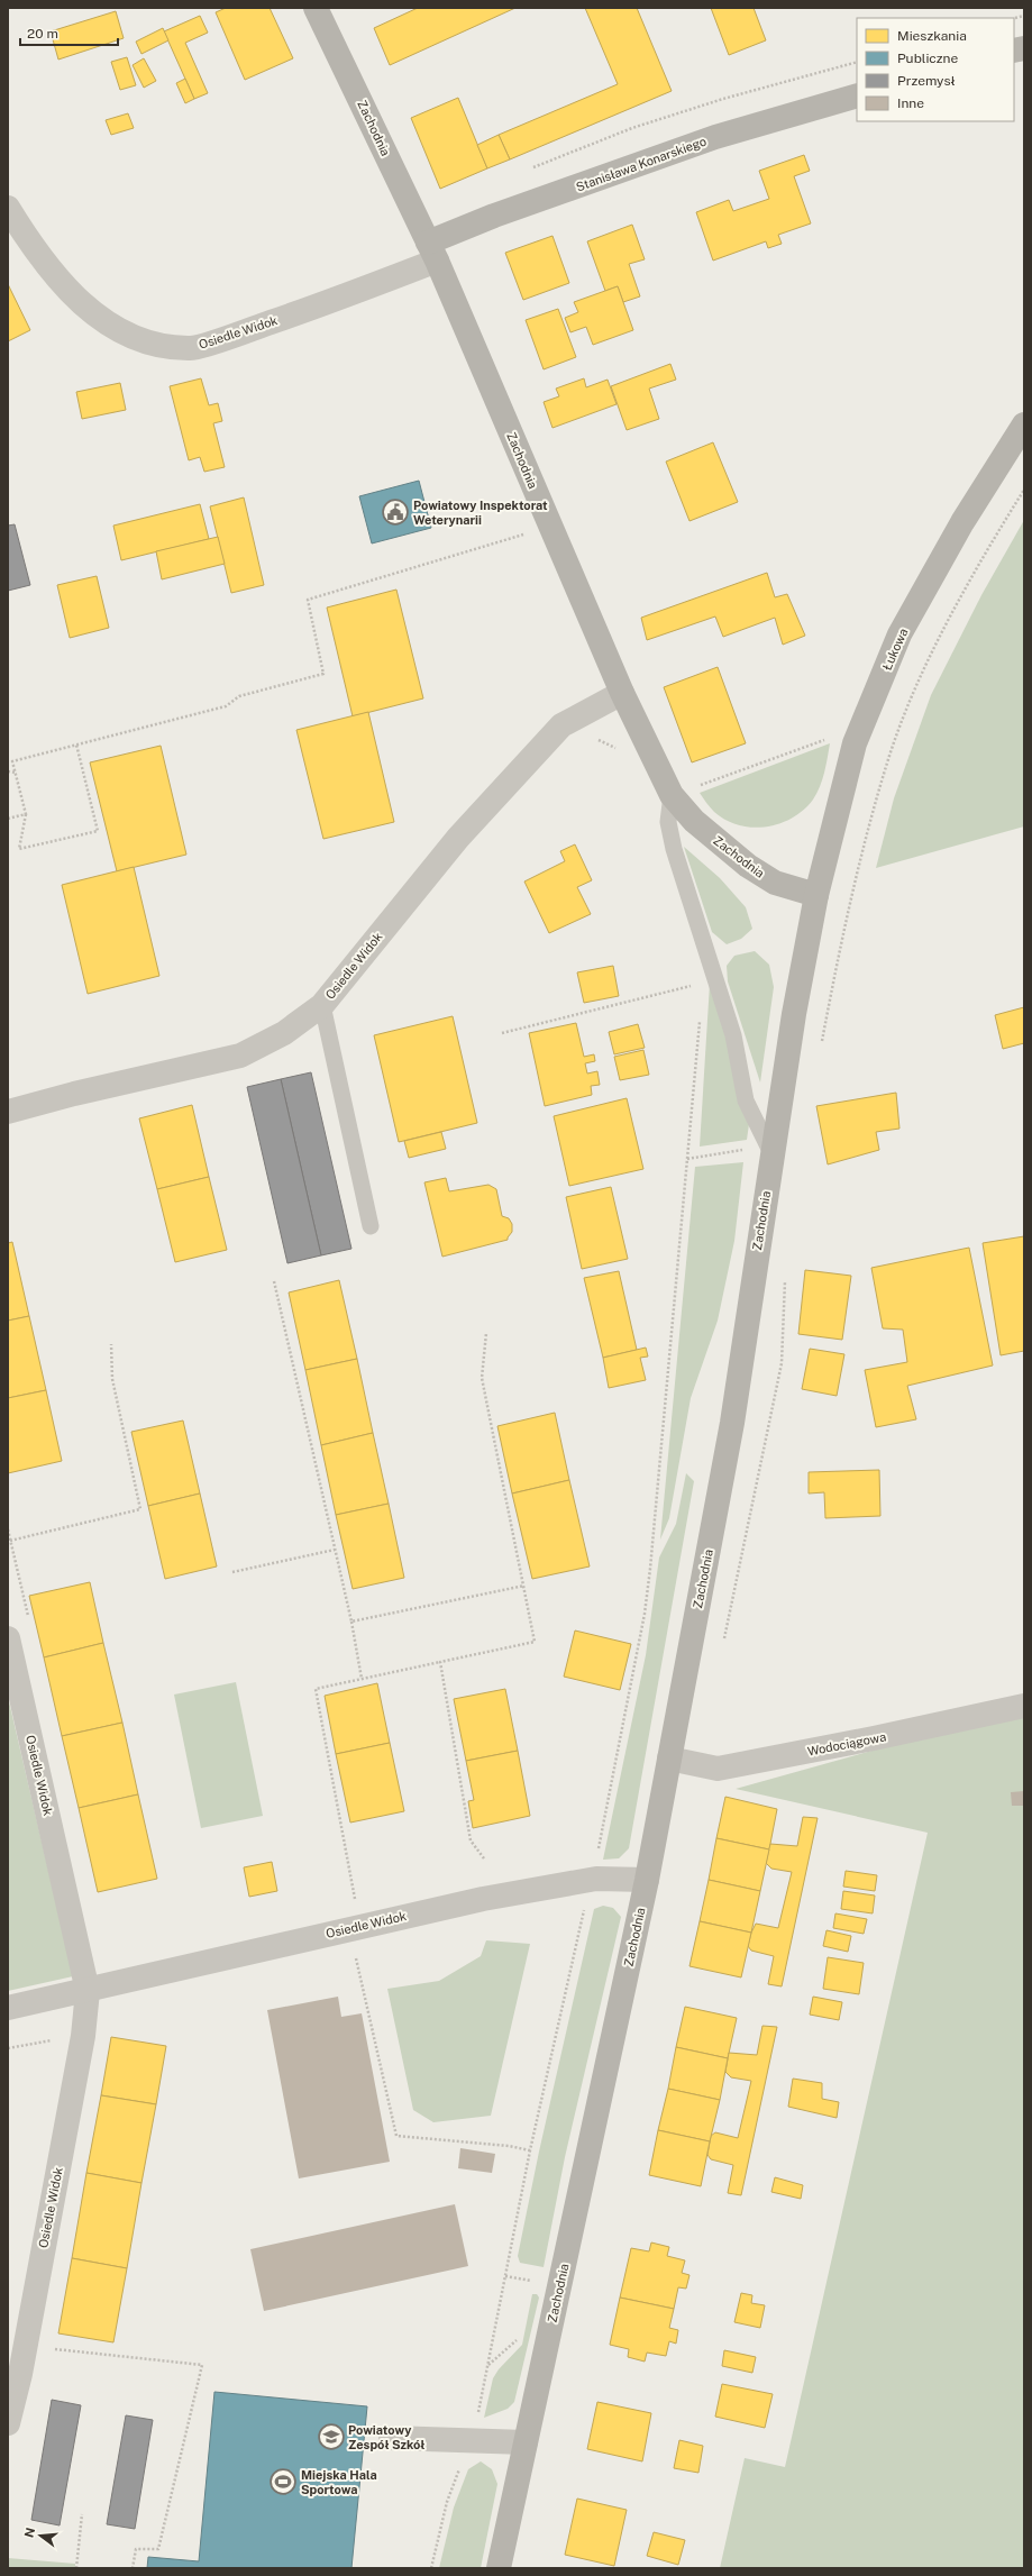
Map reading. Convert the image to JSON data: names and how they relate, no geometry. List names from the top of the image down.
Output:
{
  "streets": {
    "street": [
      "Zachodnia",
      "Stanisława Konarskiego",
      "Osiedle Widok",
      "Łukowa",
      "Wodociągowa"
    ]
  },
  "crossings": [
    ["Zachodnia", "Stanisława Konarskiego"],
    ["Zachodnia", "Osiedle Widok"],
    ["Zachodnia", "Łukowa"],
    ["Zachodnia", "Wodociągowa"],
    ["Stanisława Konarskiego", "Osiedle Widok"]
  ],
  "places": {
    "public building": ["Powiatowy Inspektorat Weterynarii"],
    "school or university": ["Powiatowy Zespół Szkół"],
    "sports": ["Miejska Hala Sportowa"]
  },
  "legend": [
    "Mieszkania",
    "Publiczne",
    "Przemysł",
    "Inne"
  ],
  "scale_bar": "20 m",
  "north": "left"
}
